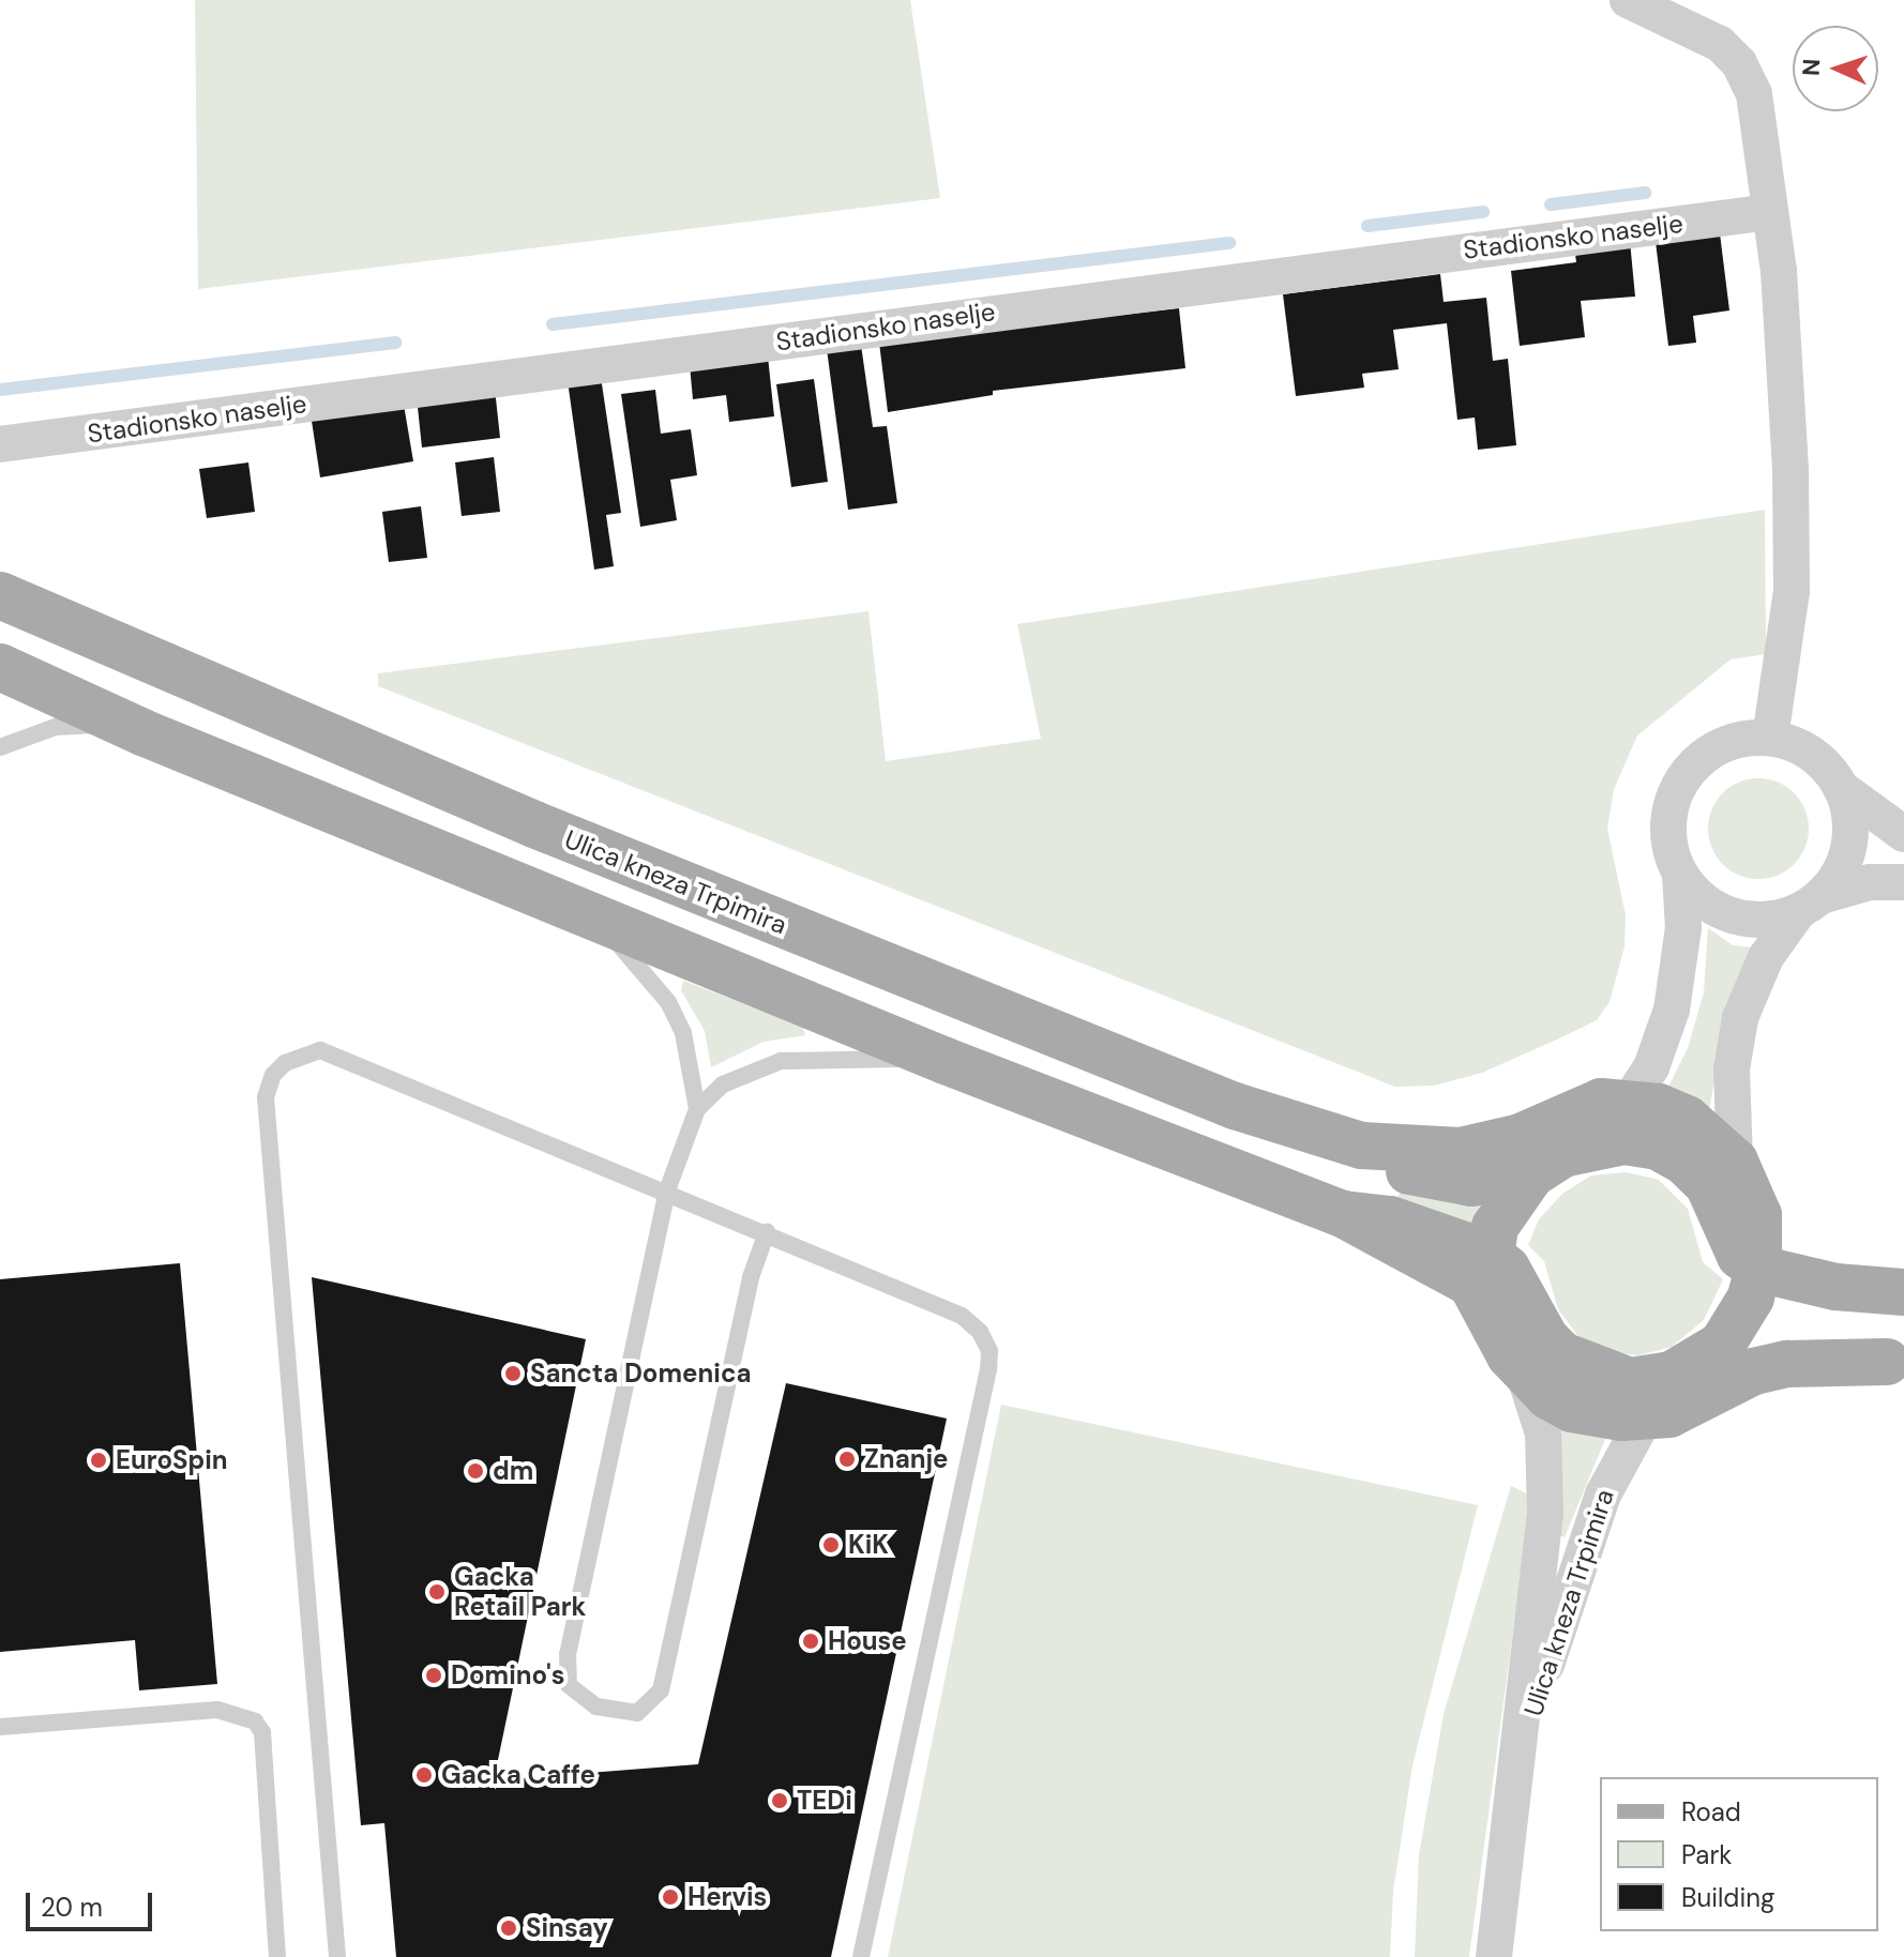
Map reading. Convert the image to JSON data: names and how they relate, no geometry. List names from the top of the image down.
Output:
{
  "streets": {
    "main road": ["Ulica kneza Trpimira"],
    "street": ["Stadionsko naselje"]
  },
  "places": [
    "Sancta Domenica",
    "Znanje",
    "EuroSpin",
    "dm",
    "KiK",
    "Gacka Retail Park",
    "House",
    "Domino's",
    "Gacka Caffe",
    "TEDi",
    "Hervis",
    "Sinsay"
  ],
  "legend": ["Road", "Park", "Building"],
  "scale_bar": "20 m",
  "north": "left"
}
